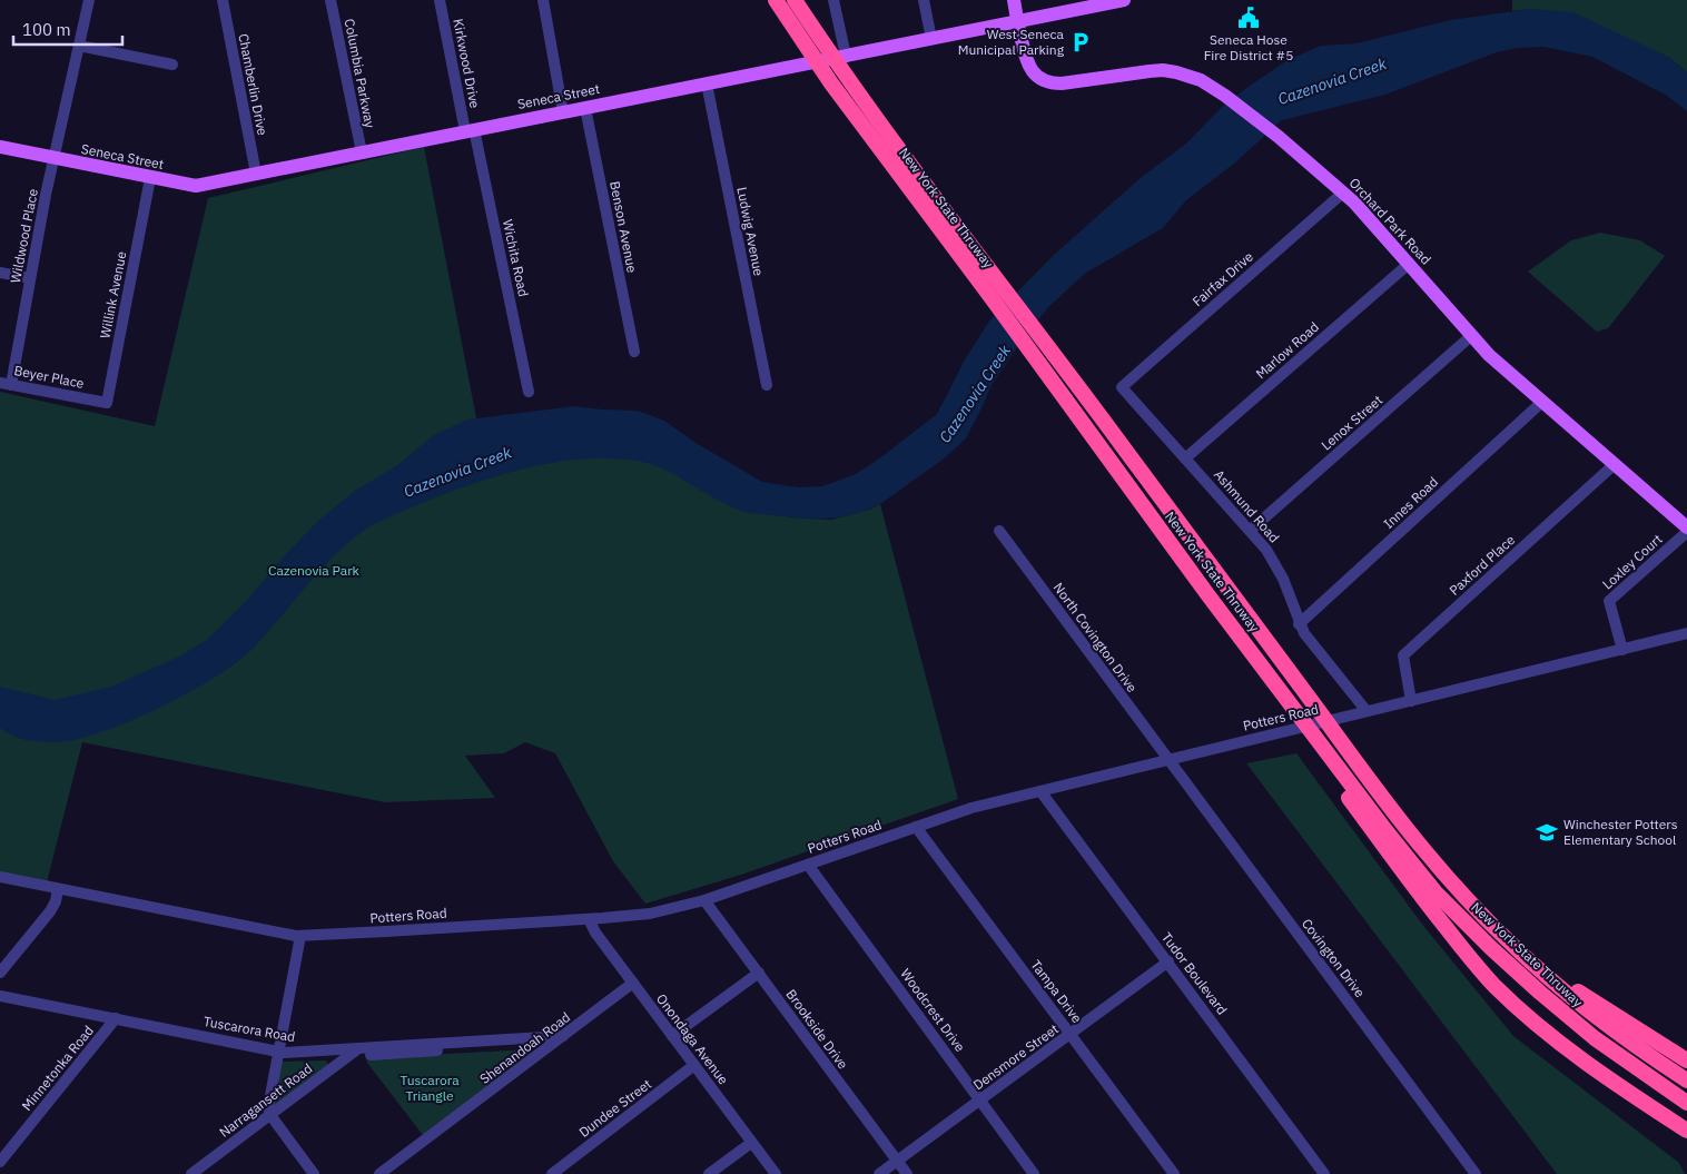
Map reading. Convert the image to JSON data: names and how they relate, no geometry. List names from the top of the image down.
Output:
{
  "streets": {
    "highway": ["New York State Thruway"],
    "main road": ["Seneca Street", "Orchard Park Road"],
    "street": [
      "Kirkwood Drive",
      "Columbia Parkway",
      "Chamberlin Drive",
      "Benson Avenue",
      "Ludwig Avenue",
      "Wildwood Place",
      "Wichita Road",
      "Fairfax Drive",
      "Willink Avenue",
      "Marlow Road",
      "Beyer Place",
      "Lenox Street",
      "Innes Road",
      "Ashmund Road",
      "Loxley Court",
      "Paxford Place",
      "North Covington Drive",
      "Potters Road",
      "Covington Drive",
      "Tudor Boulevard",
      "Tampa Drive",
      "Woodcrest Drive",
      "Tuscarora Road",
      "Brookside Drive",
      "Onondaga Avenue",
      "Shenandoah Road",
      "Densmore Street",
      "Minnetonka Road",
      "Narragansett Road",
      "Dundee Street"
    ]
  },
  "crossings": [
    ["Kirkwood Drive", "Seneca Street"],
    ["Kirkwood Drive", "Wichita Road"],
    ["Columbia Parkway", "Seneca Street"],
    ["Chamberlin Drive", "Seneca Street"],
    ["Seneca Street", "Orchard Park Road"],
    ["Seneca Street", "Benson Avenue"],
    ["Seneca Street", "Ludwig Avenue"],
    ["Seneca Street", "Wildwood Place"],
    ["Seneca Street", "Wichita Road"],
    ["Seneca Street", "Willink Avenue"],
    ["Orchard Park Road", "Fairfax Drive"],
    ["Orchard Park Road", "Marlow Road"],
    ["Orchard Park Road", "Lenox Street"],
    ["Orchard Park Road", "Innes Road"],
    ["Orchard Park Road", "Paxford Place"],
    ["Wildwood Place", "Beyer Place"],
    ["Fairfax Drive", "Ashmund Road"],
    ["Willink Avenue", "Beyer Place"],
    ["Marlow Road", "Ashmund Road"],
    ["Lenox Street", "Ashmund Road"],
    ["Innes Road", "Ashmund Road"],
    ["Ashmund Road", "Potters Road"],
    ["Loxley Court", "Potters Road"],
    ["Paxford Place", "Potters Road"],
    ["North Covington Drive", "Potters Road"],
    ["North Covington Drive", "Covington Drive"],
    ["Potters Road", "Covington Drive"],
    ["Potters Road", "Tudor Boulevard"],
    ["Potters Road", "Tampa Drive"],
    ["Potters Road", "Woodcrest Drive"],
    ["Potters Road", "Brookside Drive"],
    ["Potters Road", "Onondaga Avenue"],
    ["Tudor Boulevard", "Densmore Street"],
    ["Tampa Drive", "Densmore Street"],
    ["Woodcrest Drive", "Densmore Street"],
    ["Tuscarora Road", "Shenandoah Road"],
    ["Tuscarora Road", "Minnetonka Road"],
    ["Tuscarora Road", "Narragansett Road"],
    ["Brookside Drive", "Densmore Street"],
    ["Onondaga Avenue", "Shenandoah Road"],
    ["Onondaga Avenue", "Dundee Street"]
  ],
  "water": ["Cazenovia Creek"],
  "parks": ["Cazenovia Park", "Tuscarora Triangle"],
  "places": {
    "public building": ["Seneca Hose Fire District #5"],
    "parking": ["West Seneca Municipal Parking"],
    "school or university": ["Winchester Potters Elementary School"]
  },
  "scale_bar": "100 m"
}
